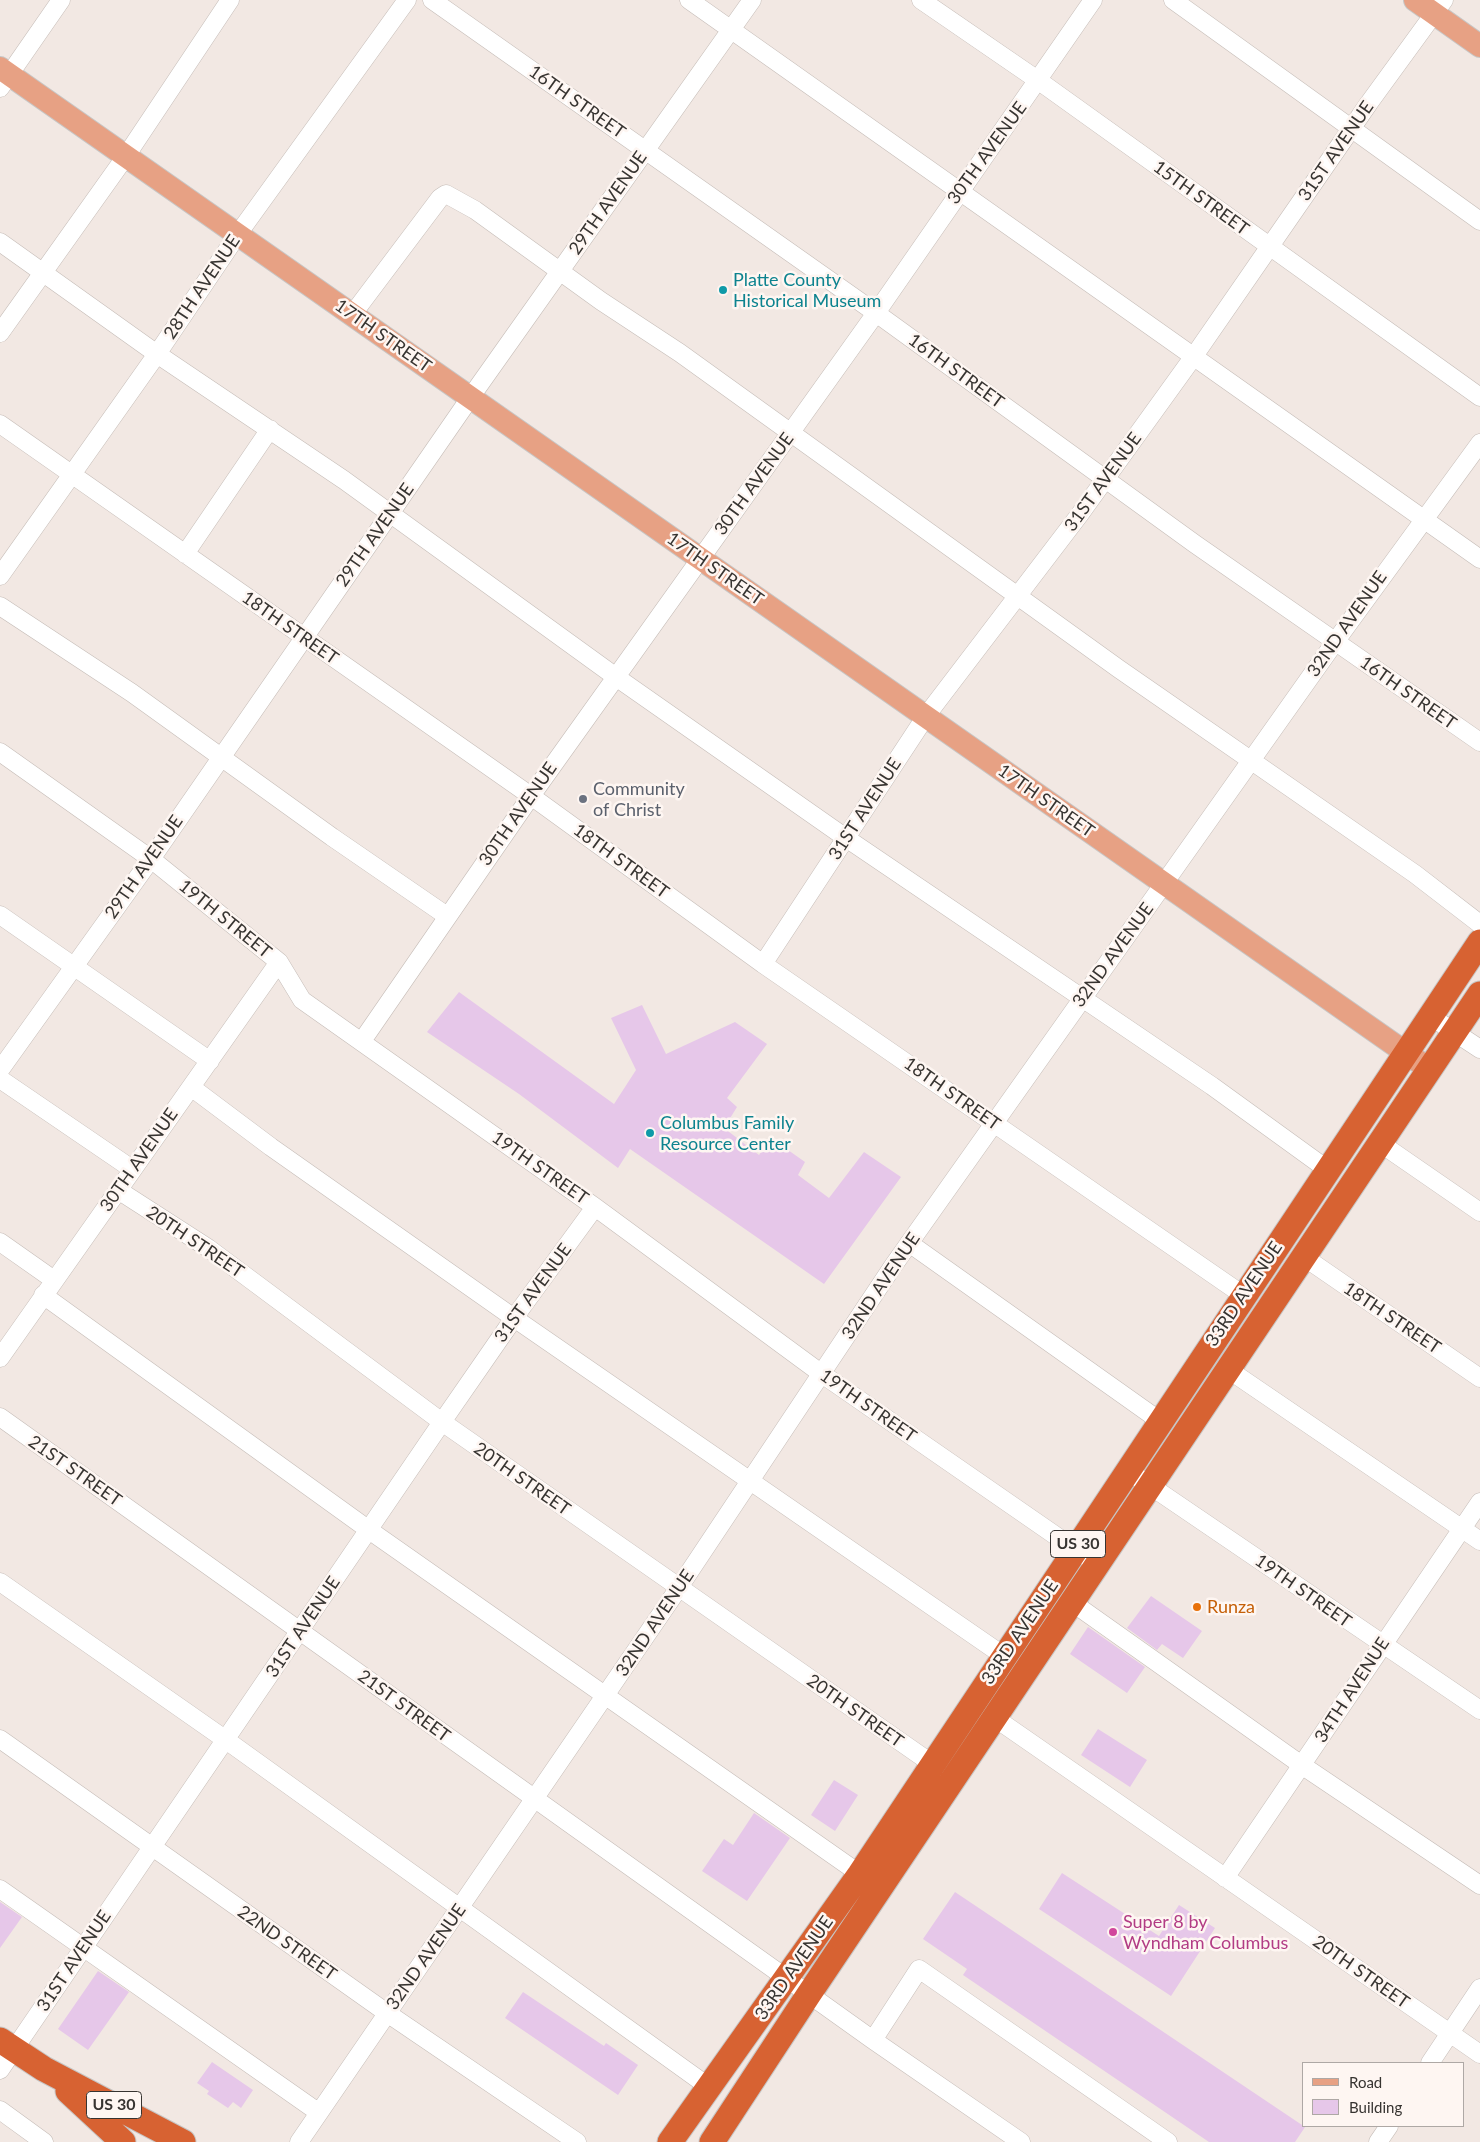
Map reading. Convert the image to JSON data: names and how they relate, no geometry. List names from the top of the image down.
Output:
{
  "streets": {
    "highway": ["33RD AVENUE", "US 30"],
    "main road": ["17TH STREET"],
    "street": [
      "16TH STREET",
      "31ST AVENUE",
      "30TH AVENUE",
      "15TH STREET",
      "29TH AVENUE",
      "28TH AVENUE",
      "32ND AVENUE",
      "18TH STREET",
      "19TH STREET",
      "20TH STREET",
      "21ST STREET",
      "34TH AVENUE",
      "22ND STREET"
    ]
  },
  "crossings": [
    ["16TH STREET", "31ST AVENUE"],
    ["16TH STREET", "30TH AVENUE"],
    ["16TH STREET", "29TH AVENUE"],
    ["16TH STREET", "32ND AVENUE"],
    ["31ST AVENUE", "15TH STREET"],
    ["31ST AVENUE", "17TH STREET"],
    ["31ST AVENUE", "18TH STREET"],
    ["31ST AVENUE", "19TH STREET"],
    ["31ST AVENUE", "20TH STREET"],
    ["31ST AVENUE", "21ST STREET"],
    ["31ST AVENUE", "US 30"],
    ["31ST AVENUE", "22ND STREET"],
    ["30TH AVENUE", "15TH STREET"],
    ["30TH AVENUE", "17TH STREET"],
    ["30TH AVENUE", "18TH STREET"],
    ["30TH AVENUE", "19TH STREET"],
    ["30TH AVENUE", "20TH STREET"],
    ["29TH AVENUE", "17TH STREET"],
    ["29TH AVENUE", "18TH STREET"],
    ["29TH AVENUE", "19TH STREET"],
    ["28TH AVENUE", "17TH STREET"],
    ["28TH AVENUE", "18TH STREET"],
    ["17TH STREET", "32ND AVENUE"],
    ["17TH STREET", "33RD AVENUE"],
    ["32ND AVENUE", "18TH STREET"],
    ["32ND AVENUE", "19TH STREET"],
    ["32ND AVENUE", "20TH STREET"],
    ["32ND AVENUE", "21ST STREET"],
    ["32ND AVENUE", "22ND STREET"],
    ["18TH STREET", "33RD AVENUE"],
    ["19TH STREET", "33RD AVENUE"],
    ["19TH STREET", "34TH AVENUE"],
    ["20TH STREET", "33RD AVENUE"],
    ["20TH STREET", "34TH AVENUE"],
    ["33RD AVENUE", "21ST STREET"]
  ],
  "places": [
    "Platte County Historical Museum",
    "Community of Christ",
    "Columbus Family Resource Center",
    "Runza",
    "Super 8 by Wyndham Columbus"
  ],
  "legend": ["Road", "Building"]
}
